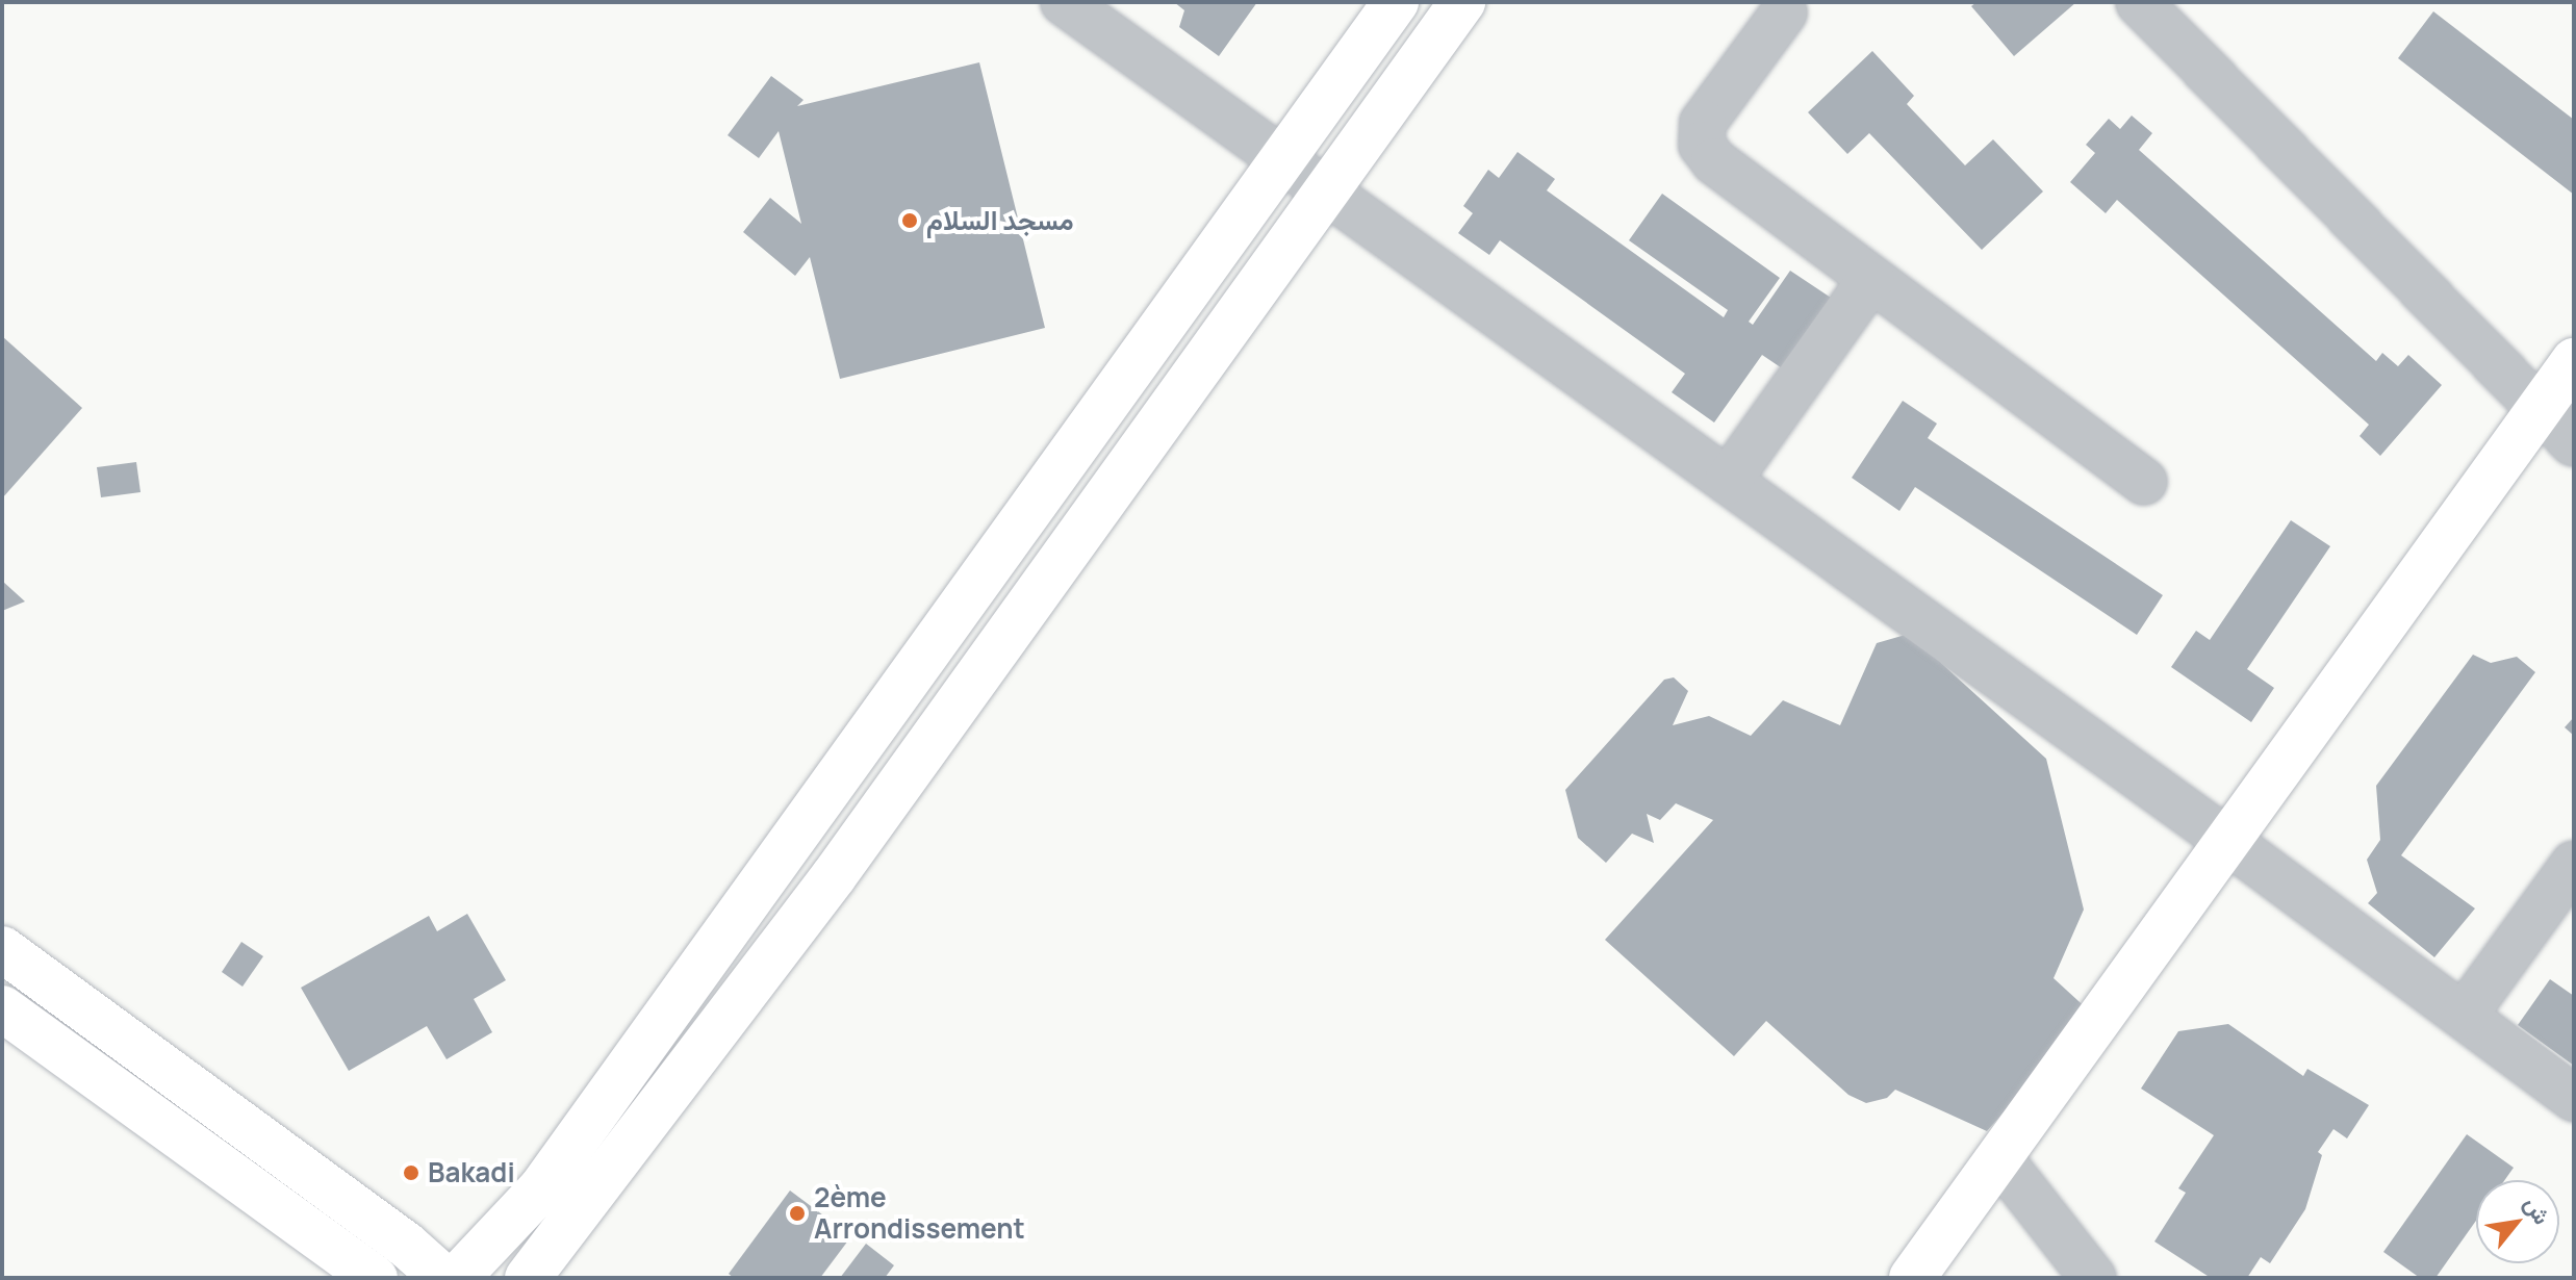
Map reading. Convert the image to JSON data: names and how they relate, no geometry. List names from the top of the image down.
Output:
{
  "places": ["مسجد السلام", "Bakadi", "2ème Arrondissement"],
  "north": "top right"
}
